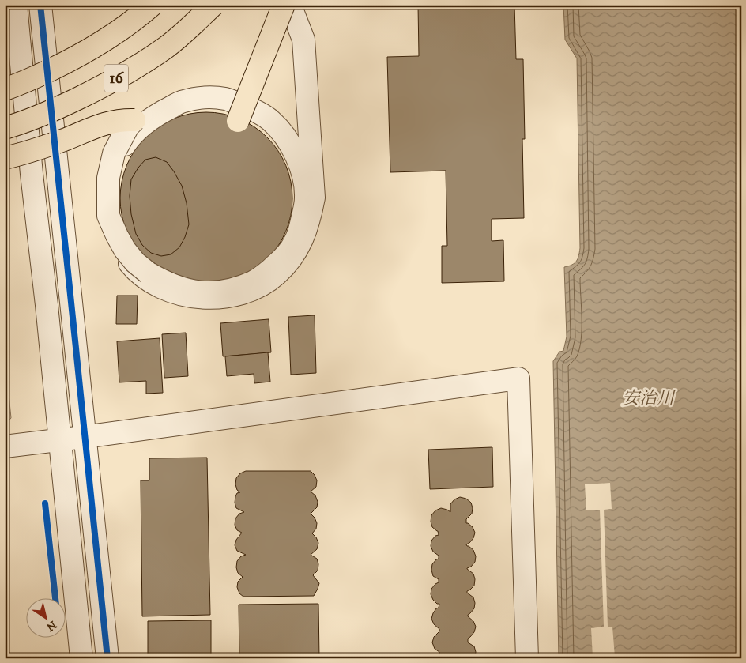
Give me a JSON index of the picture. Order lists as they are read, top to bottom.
{
  "streets": {
    "highway": ["16"]
  },
  "water": ["安治川"],
  "north": "bottom right"
}
